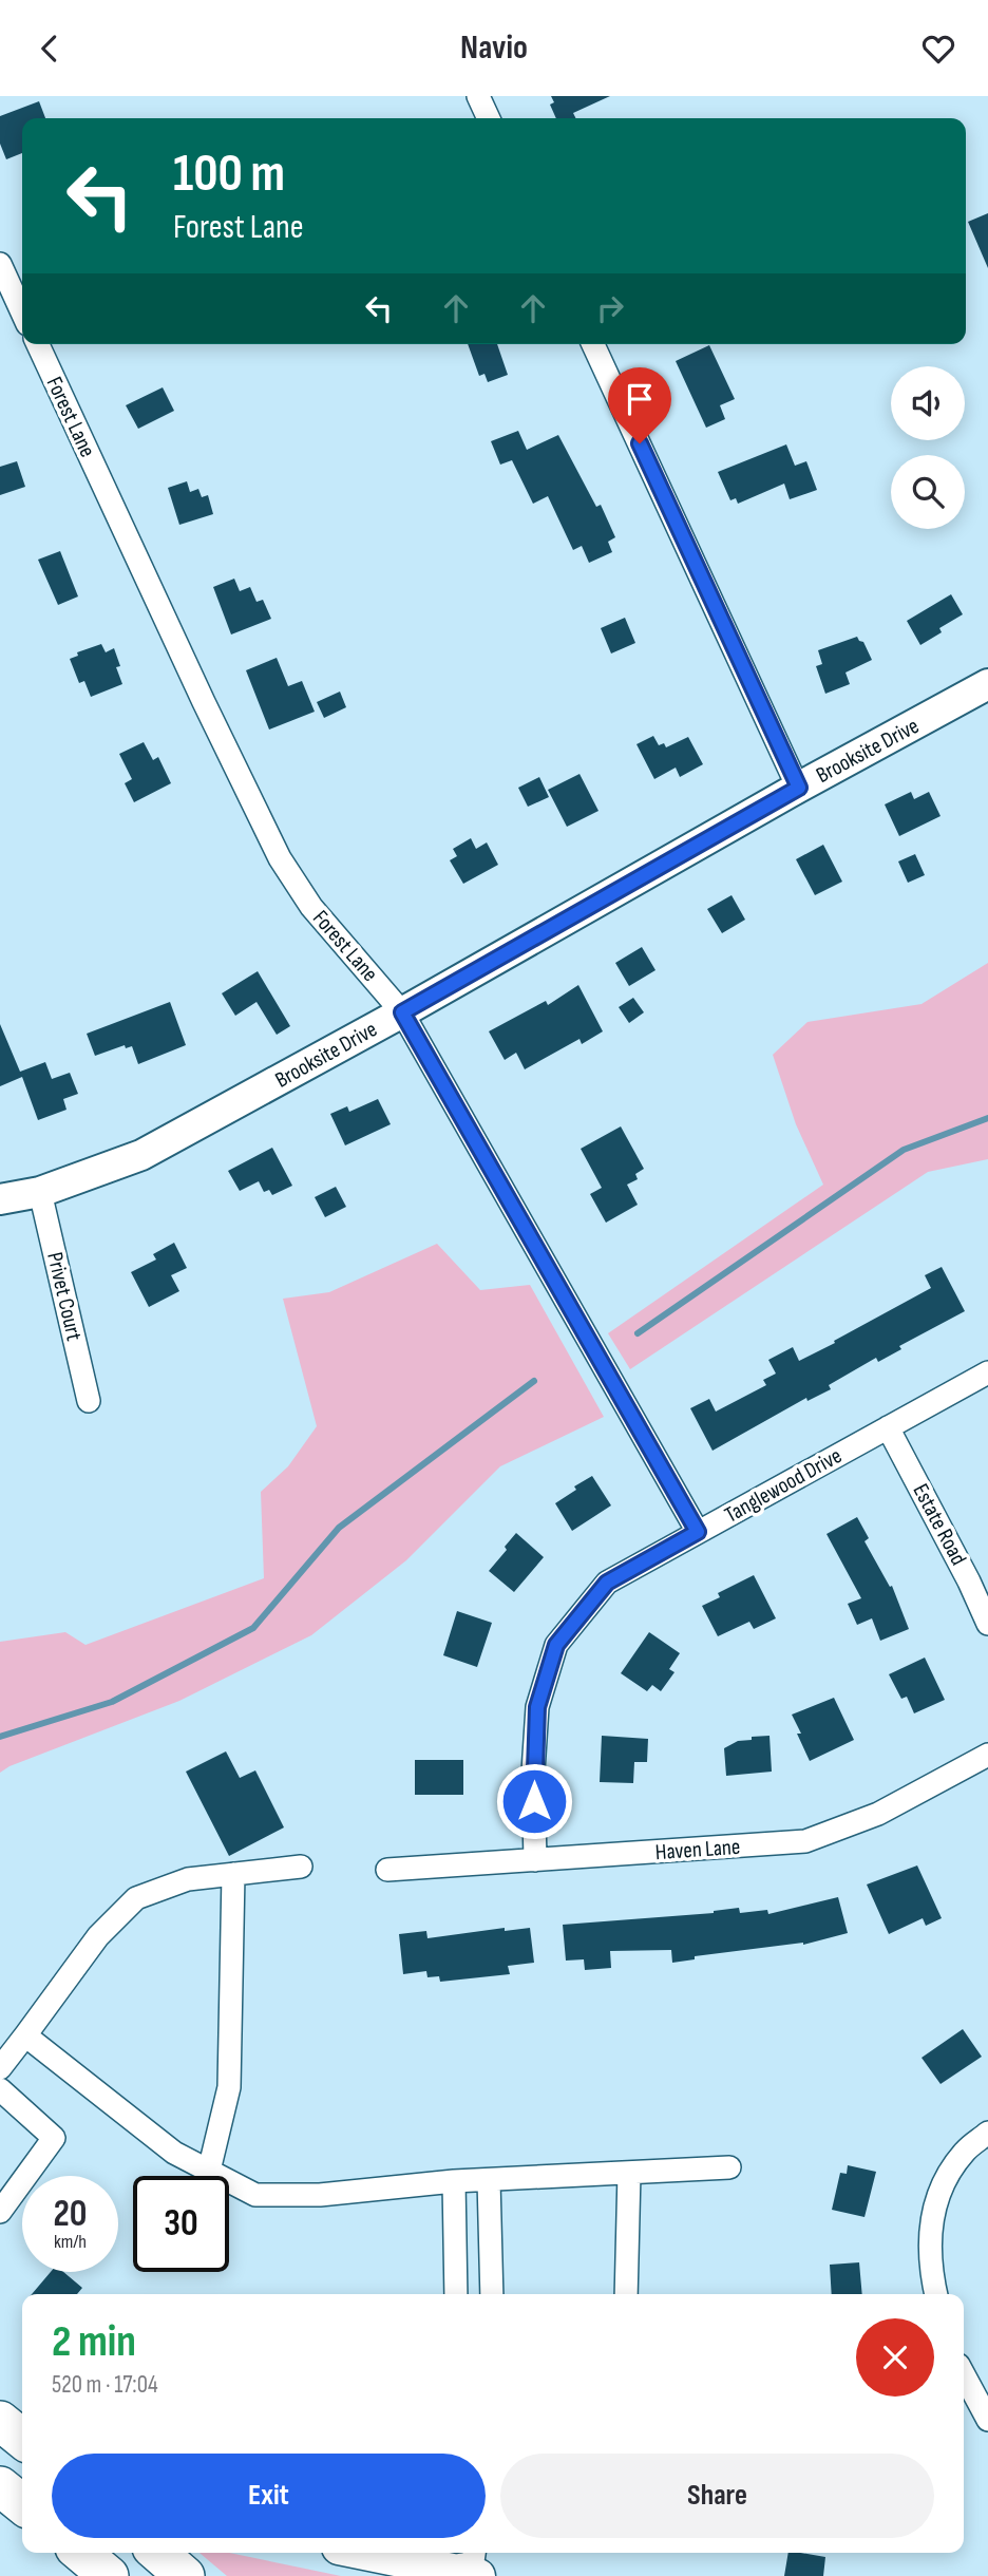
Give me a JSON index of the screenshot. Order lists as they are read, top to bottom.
{
  "streets": {
    "street": [
      "Forest Lane",
      "Brooksite Drive",
      "Privet Court",
      "Tanglewood Drive",
      "Estate Road",
      "Haven Lane"
    ]
  },
  "crossings": [
    ["Forest Lane", "Brooksite Drive"],
    ["Forest Lane", "Tanglewood Drive"],
    ["Brooksite Drive", "Privet Court"],
    ["Tanglewood Drive", "Estate Road"],
    ["Tanglewood Drive", "Haven Lane"]
  ],
  "page": {
    "header": "Navio",
    "turn": ["100 m", "Forest Lane"],
    "speed": "20 km/h",
    "limit": "30",
    "heading": ["2 min", "520 m · 17:04"],
    "buttons": ["Exit", "Share"]
  }
}
